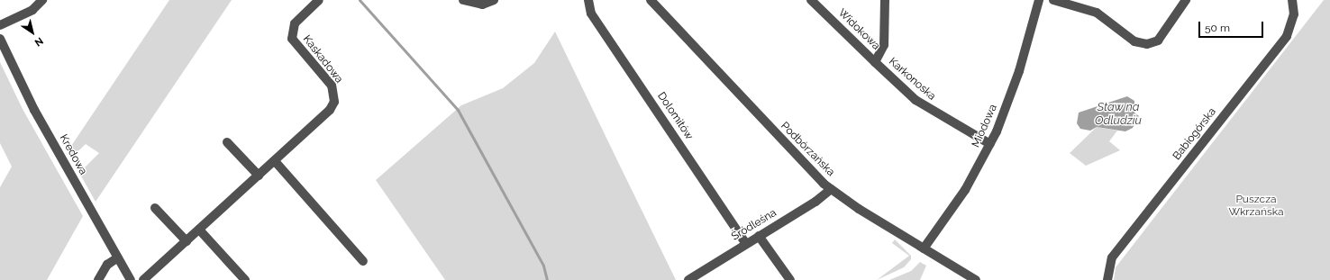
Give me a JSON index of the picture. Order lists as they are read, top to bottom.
{
  "streets": {
    "street": [
      "Widokowa",
      "Kaskadowa",
      "Karkonoska",
      "Dolomitów",
      "Miodowa",
      "Babiogórska",
      "Podbórzańska",
      "Kredowa",
      "Śródleśna"
    ]
  },
  "crossings": [
    ["Widokowa", "Karkonoska"],
    ["Karkonoska", "Miodowa"],
    ["Dolomitów", "Śródleśna"],
    ["Miodowa", "Podbórzańska"],
    ["Podbórzańska", "Śródleśna"]
  ],
  "water": ["Staw na Odludziu"],
  "parks": ["Puszcza Wkrzańska"],
  "scale_bar": "50 m",
  "north": "bottom right"
}
